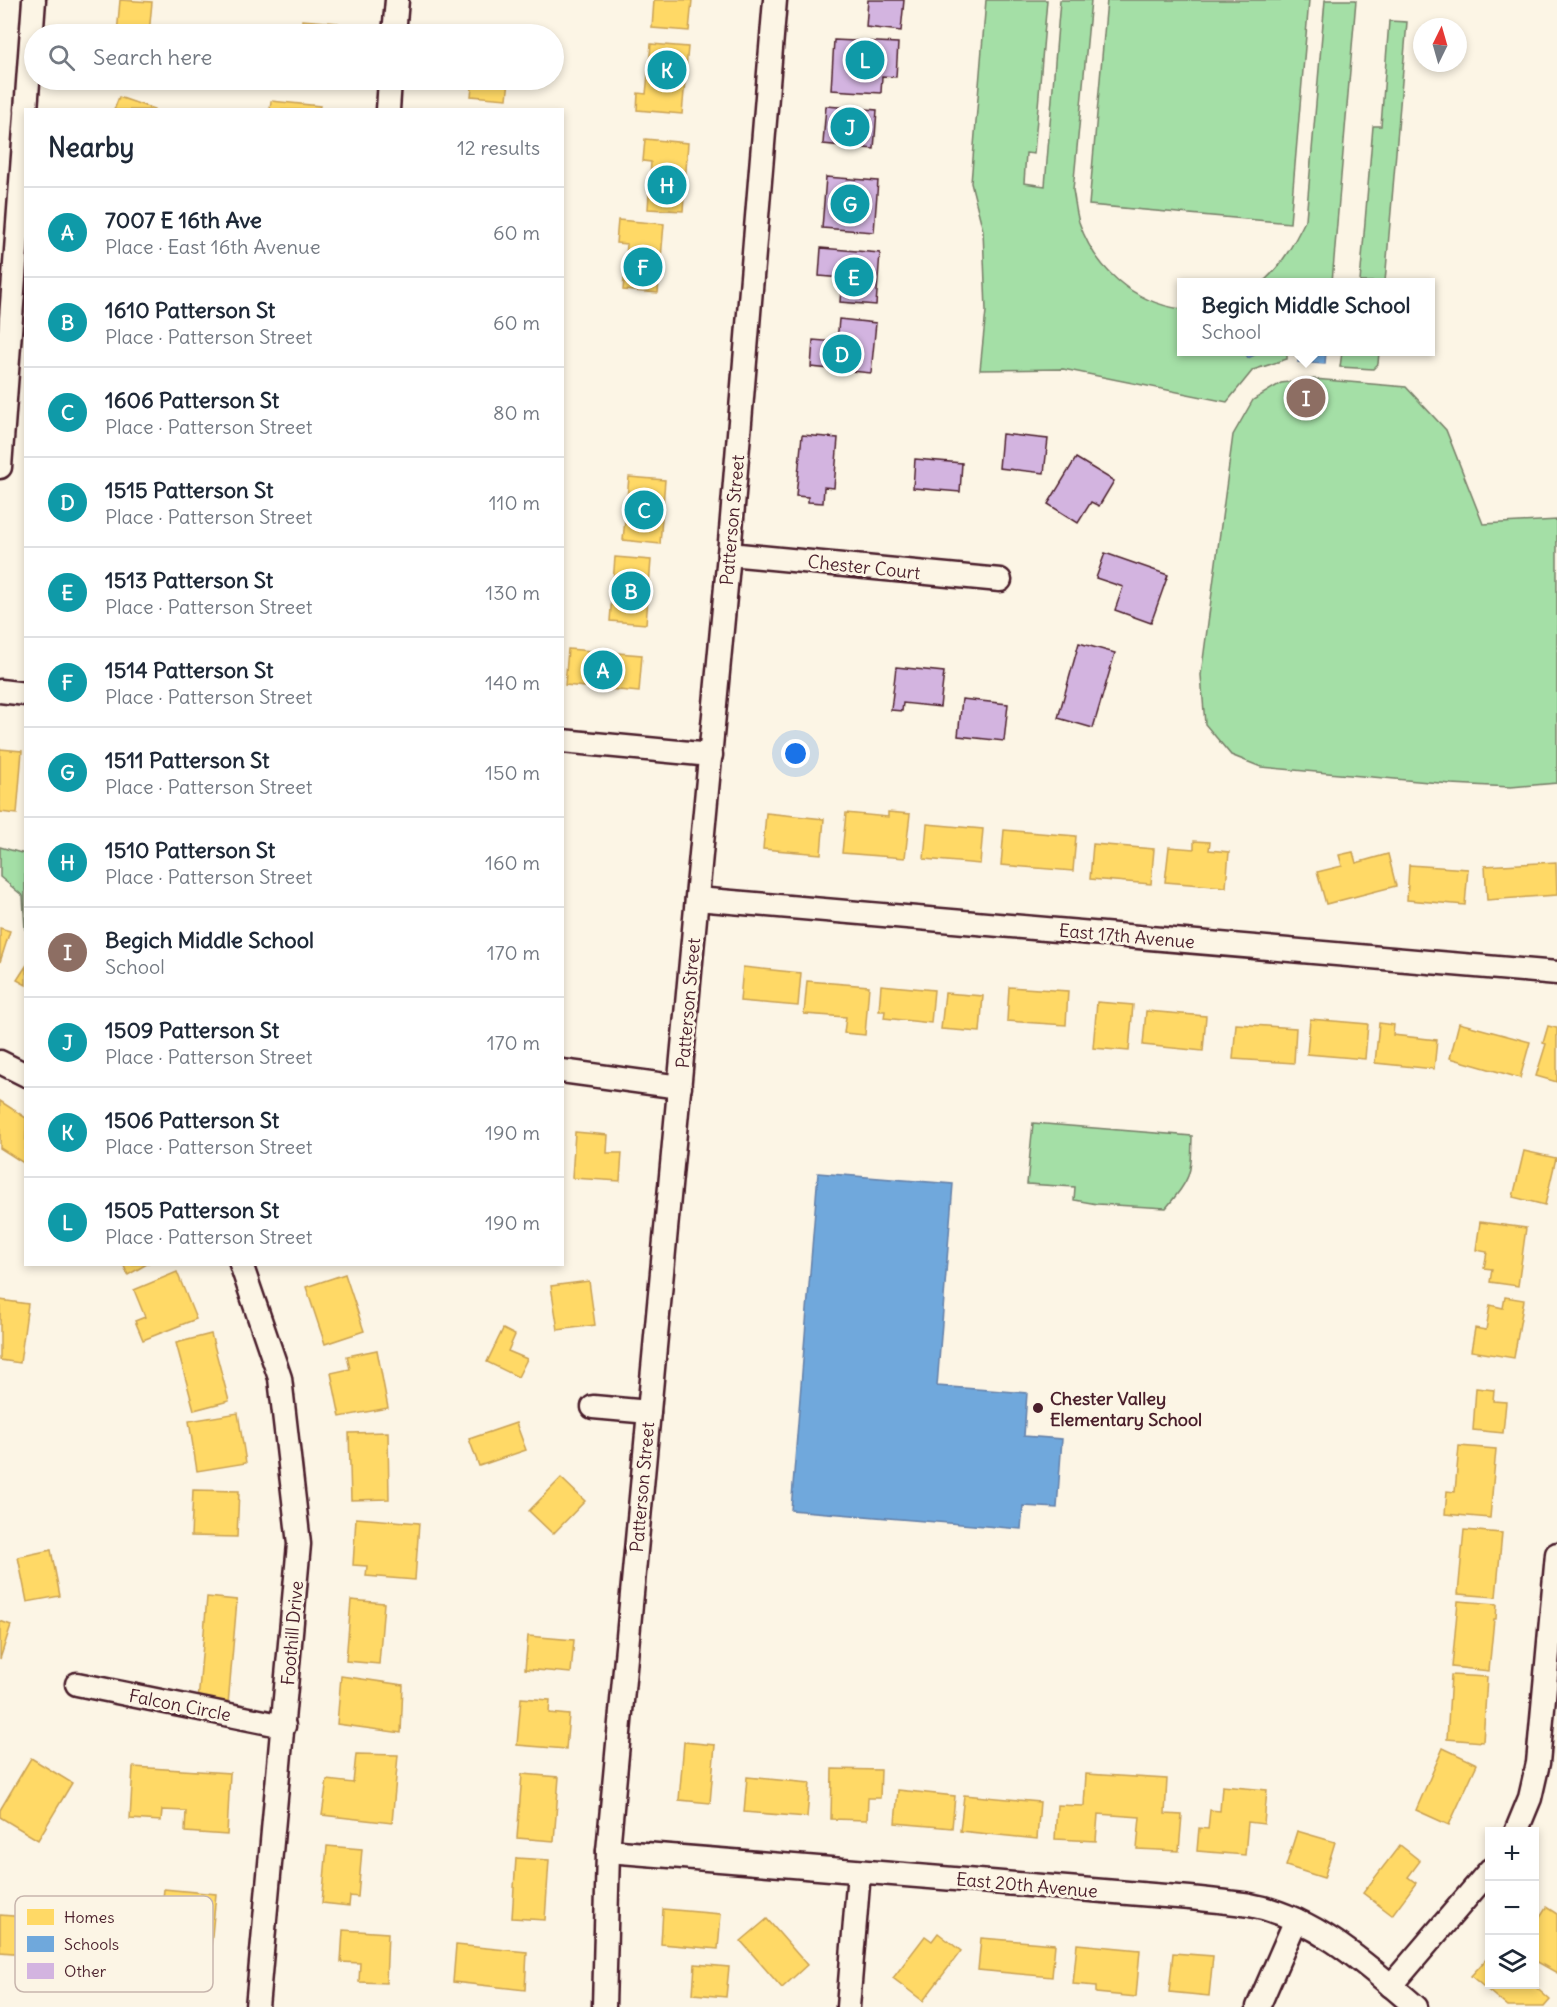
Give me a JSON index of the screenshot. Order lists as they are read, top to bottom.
{
  "streets": {
    "street": [
      "Patterson Street",
      "Chester Court",
      "East 17th Avenue",
      "Foothill Drive",
      "Falcon Circle",
      "East 20th Avenue"
    ]
  },
  "crossings": [
    ["Patterson Street", "Chester Court"],
    ["Patterson Street", "East 17th Avenue"],
    ["Patterson Street", "East 20th Avenue"],
    ["Foothill Drive", "Falcon Circle"]
  ],
  "places": ["Chester Valley Elementary School"],
  "legend": ["Homes", "Schools", "Other"],
  "north": "top",
  "page": {
    "search": "Search here",
    "pins": [
      "L",
      "K",
      "J",
      "H",
      "G",
      "F",
      "E",
      "D",
      "I",
      "C",
      "B",
      "A"
    ],
    "heading": ["Nearby", "12 results"],
    "list": [
      {
        "mark": "A",
        "name": "7007 E 16th Ave",
        "note": "Place · East 16th Avenue",
        "value": "60 m"
      },
      {
        "mark": "B",
        "name": "1610 Patterson St",
        "note": "Place · Patterson Street",
        "value": "60 m"
      },
      {
        "mark": "C",
        "name": "1606 Patterson St",
        "note": "Place · Patterson Street",
        "value": "80 m"
      },
      {
        "mark": "D",
        "name": "1515 Patterson St",
        "note": "Place · Patterson Street",
        "value": "110 m"
      },
      {
        "mark": "E",
        "name": "1513 Patterson St",
        "note": "Place · Patterson Street",
        "value": "130 m"
      },
      {
        "mark": "F",
        "name": "1514 Patterson St",
        "note": "Place · Patterson Street",
        "value": "140 m"
      },
      {
        "mark": "G",
        "name": "1511 Patterson St",
        "note": "Place · Patterson Street",
        "value": "150 m"
      },
      {
        "mark": "H",
        "name": "1510 Patterson St",
        "note": "Place · Patterson Street",
        "value": "160 m"
      },
      {
        "mark": "I",
        "name": "Begich Middle School",
        "note": "School",
        "value": "170 m"
      },
      {
        "mark": "J",
        "name": "1509 Patterson St",
        "note": "Place · Patterson Street",
        "value": "170 m"
      },
      {
        "mark": "K",
        "name": "1506 Patterson St",
        "note": "Place · Patterson Street",
        "value": "190 m"
      },
      {
        "mark": "L",
        "name": "1505 Patterson St",
        "note": "Place · Patterson Street",
        "value": "190 m"
      }
    ],
    "popup": ["Begich Middle School", "School"],
    "map_buttons": ["+", "−"]
  }
}
